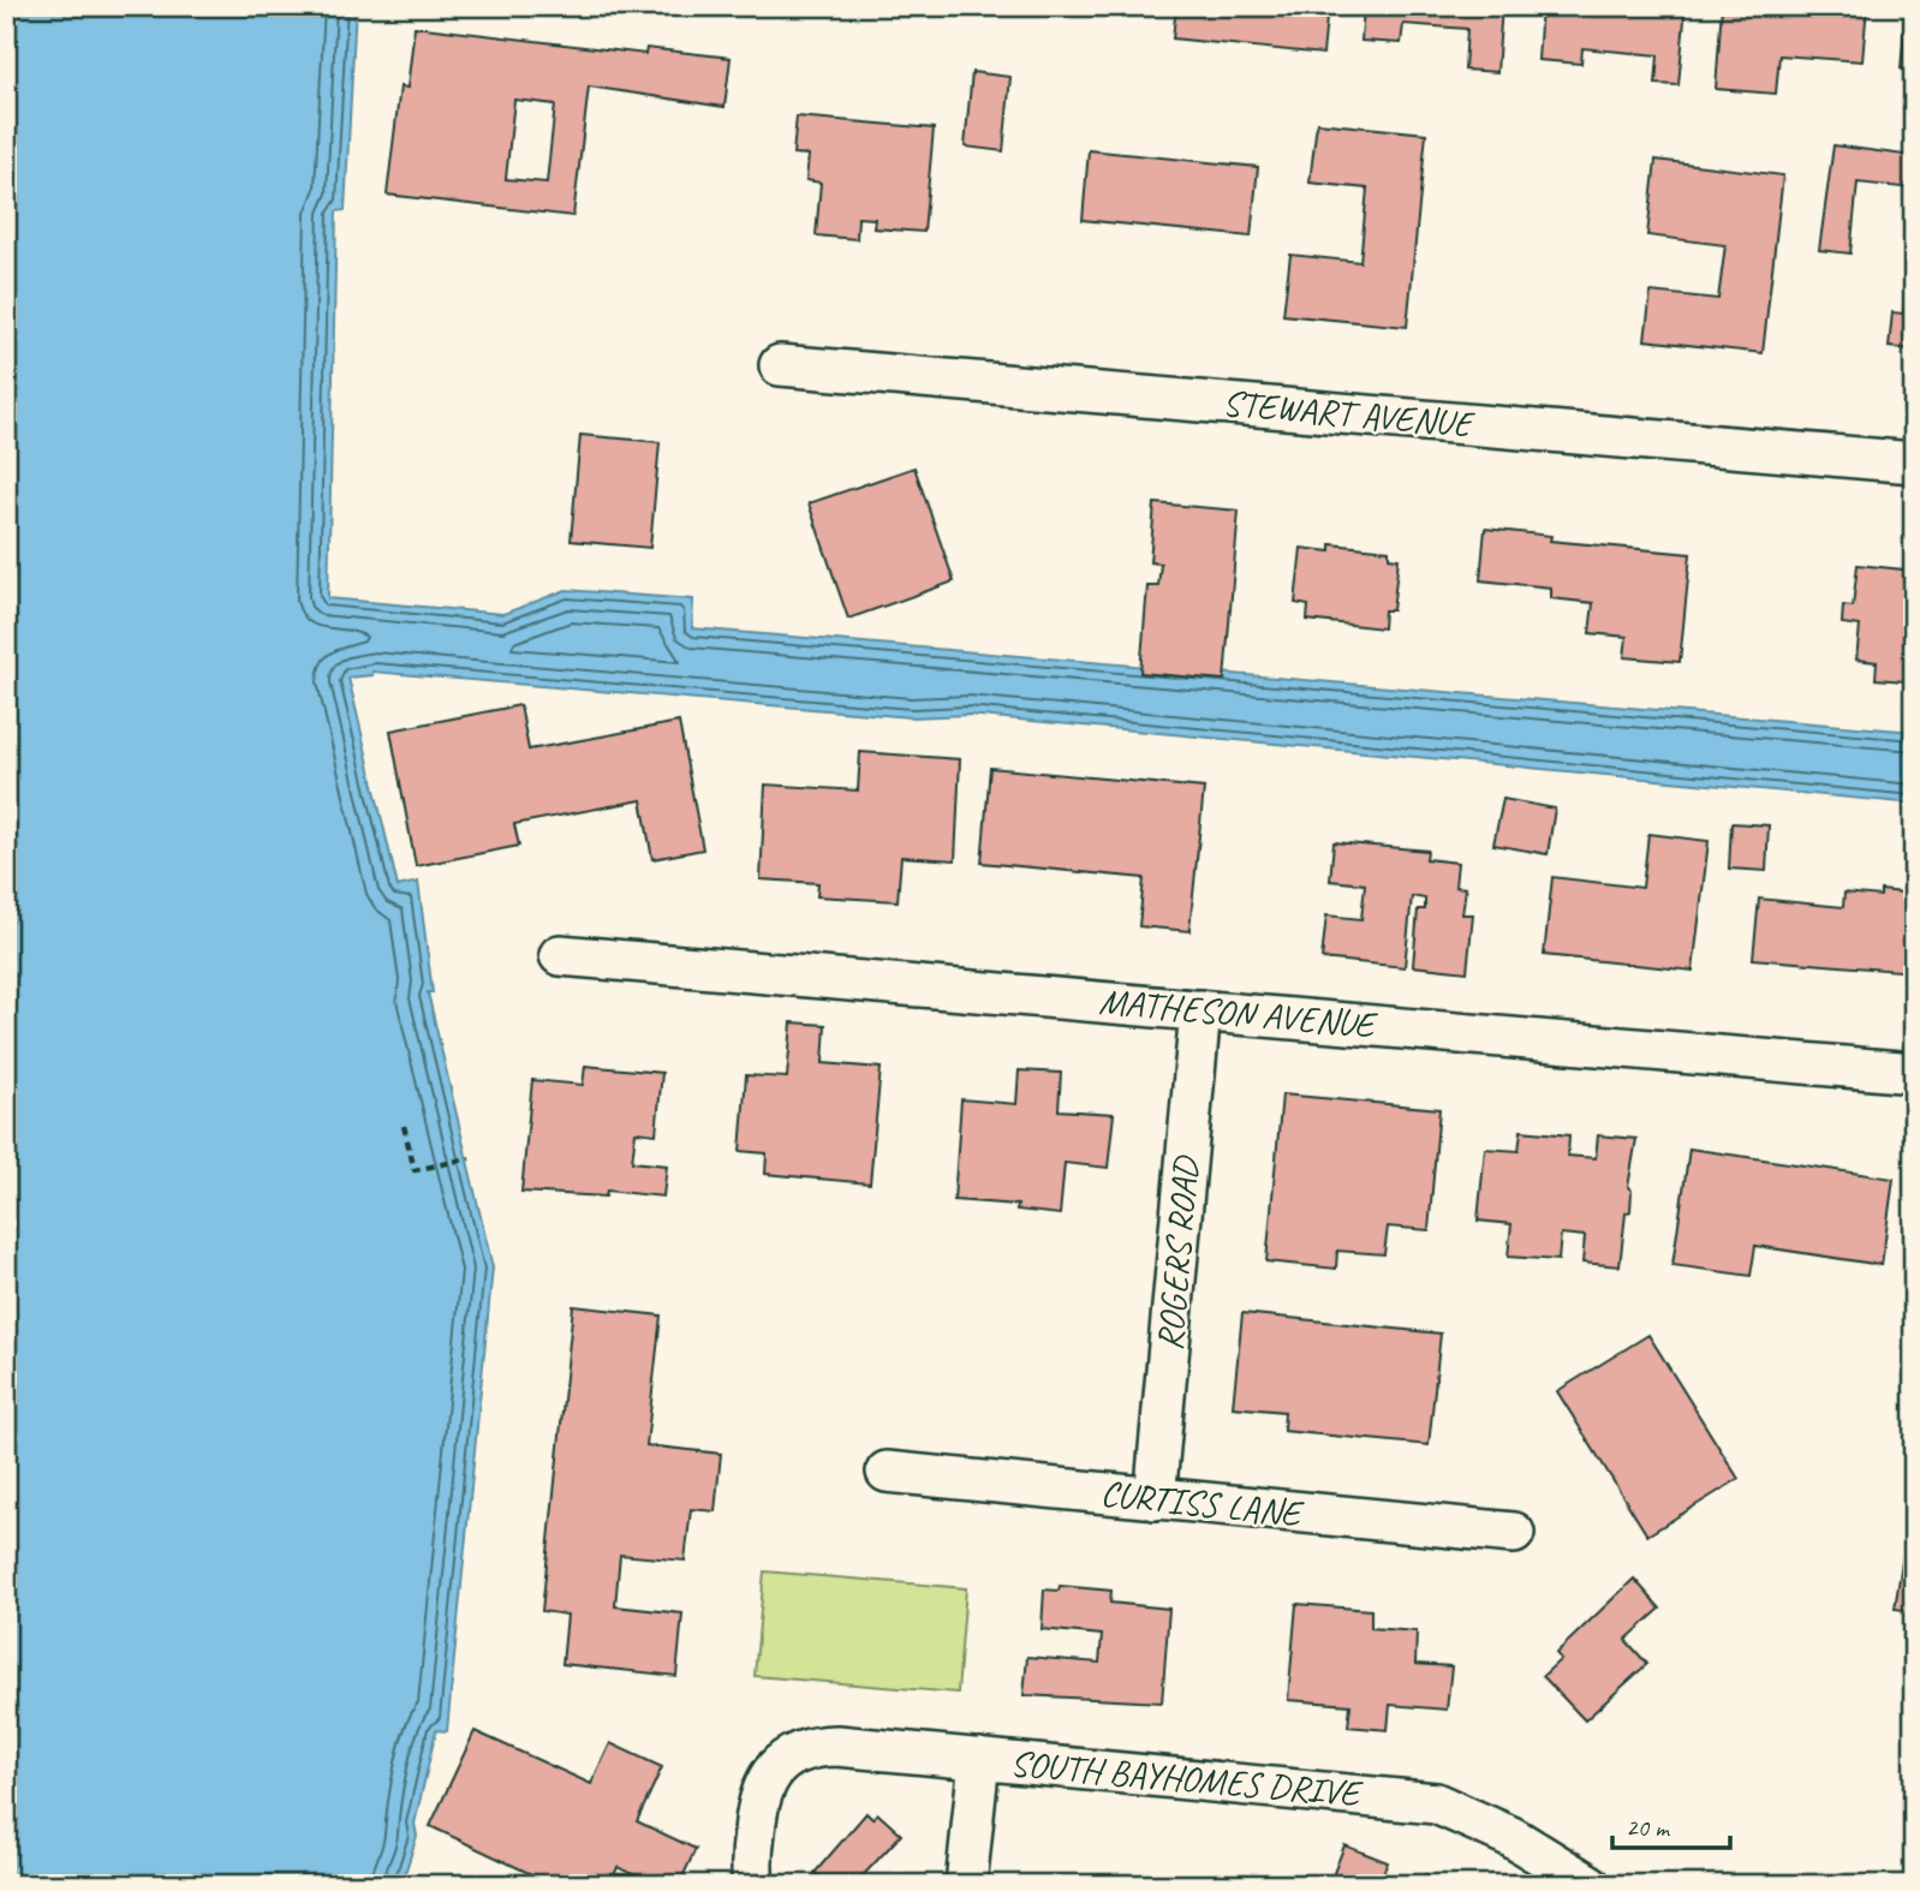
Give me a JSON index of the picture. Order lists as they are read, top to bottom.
{
  "streets": {
    "street": [
      "STEWART AVENUE",
      "MATHESON AVENUE",
      "ROGERS ROAD",
      "CURTISS LANE",
      "SOUTH BAYHOMES DRIVE"
    ]
  },
  "crossings": [
    ["MATHESON AVENUE", "ROGERS ROAD"],
    ["ROGERS ROAD", "CURTISS LANE"]
  ],
  "scale_bar": "20 m"
}
